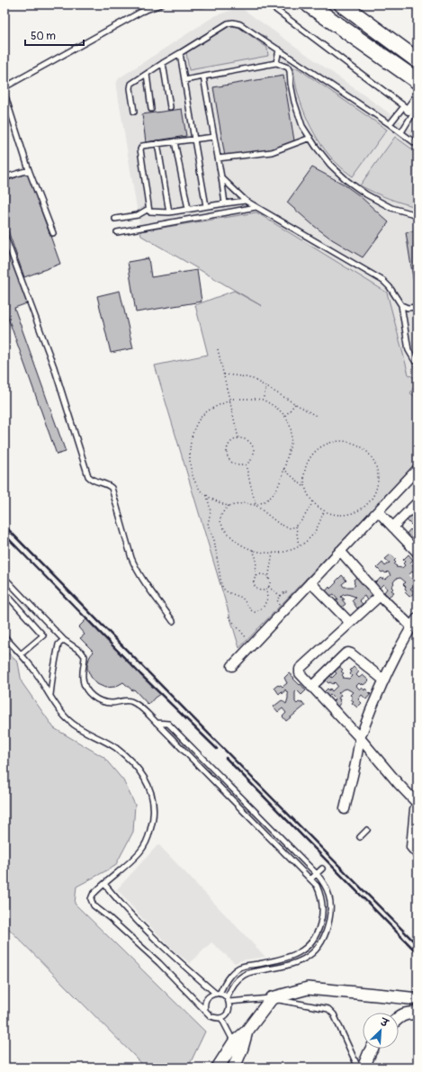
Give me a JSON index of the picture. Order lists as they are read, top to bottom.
{
  "scale_bar": "50 m",
  "north": "top right"
}
